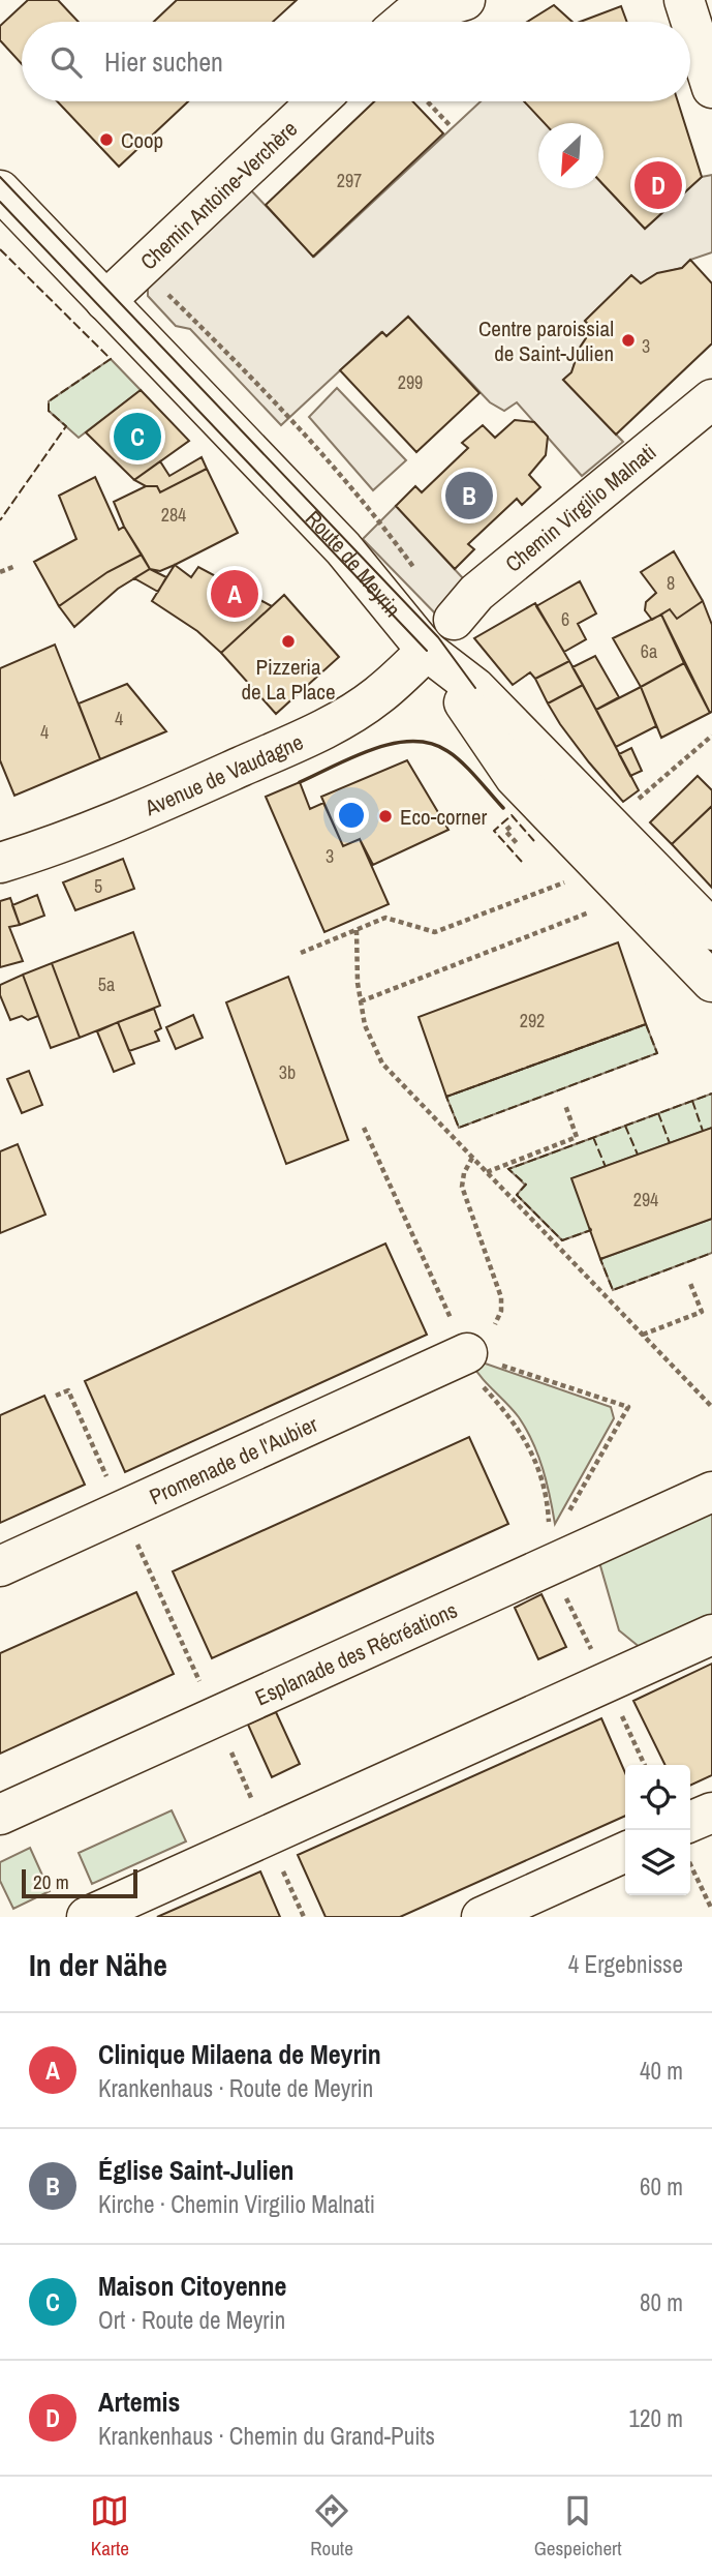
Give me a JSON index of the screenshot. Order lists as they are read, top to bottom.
{
  "streets": {
    "street": [
      "Chemin Antoine-Verchère",
      "Chemin Virgilio Malnati",
      "Route de Meyrin",
      "Avenue de Vaudagne",
      "Promenade de l'Aubier",
      "Esplanade des Récréations"
    ]
  },
  "crossings": [
    ["Chemin Antoine-Verchère", "Route de Meyrin"],
    ["Route de Meyrin", "Avenue de Vaudagne"]
  ],
  "places": [
    "Coop",
    "Centre paroissial de Saint-Julien",
    "Pizzeria de La Place",
    "Eco-corner"
  ],
  "house_numbers": [
    "297",
    "3",
    "299",
    "284",
    "8",
    "6",
    "6a",
    "4",
    "4",
    "3",
    "5",
    "5a",
    "292",
    "3b",
    "294"
  ],
  "scale_bar": "20 m",
  "north": "bottom left",
  "page": {
    "search": "Hier suchen",
    "pins": [
      "D",
      "C",
      "B",
      "A"
    ],
    "scale": "20 m",
    "heading": ["In der Nähe", "4 Ergebnisse"],
    "list": [
      {
        "mark": "A",
        "name": "Clinique Milaena de Meyrin",
        "note": "Krankenhaus · Route de Meyrin",
        "value": "40 m"
      },
      {
        "mark": "B",
        "name": "Église Saint-Julien",
        "note": "Kirche · Chemin Virgilio Malnati",
        "value": "60 m"
      },
      {
        "mark": "C",
        "name": "Maison Citoyenne",
        "note": "Ort · Route de Meyrin",
        "value": "80 m"
      },
      {
        "mark": "D",
        "name": "Artemis",
        "note": "Krankenhaus · Chemin du Grand-Puits",
        "value": "120 m"
      }
    ],
    "nav": ["Karte", "Route", "Gespeichert"]
  }
}
